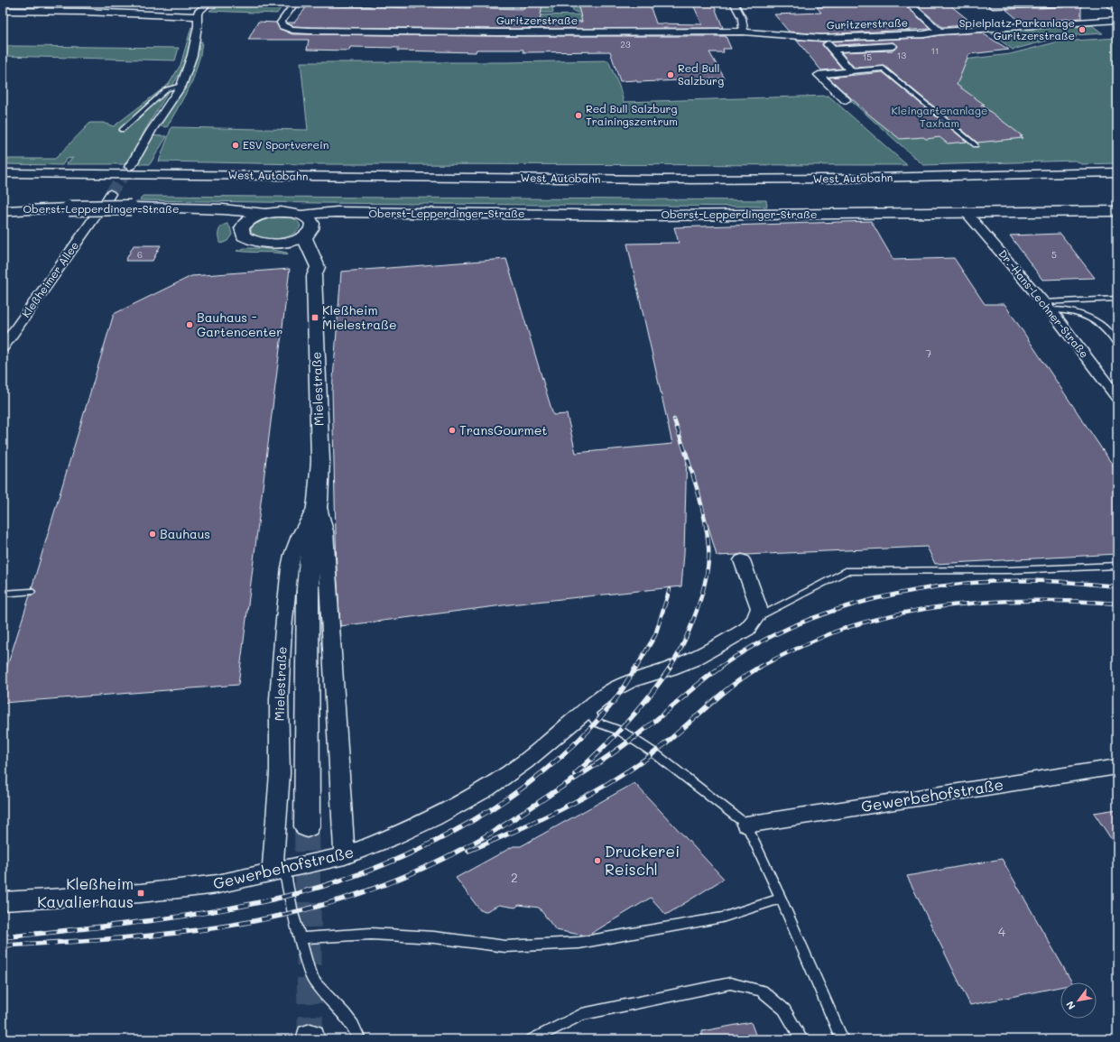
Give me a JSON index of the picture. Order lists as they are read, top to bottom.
{
  "streets": {
    "main road": ["West Autobahn", "Oberst-Lepperdinger-Straße", "Mielestraße"],
    "street": [
      "Guritzerstraße",
      "Kleßheimer Allee",
      "Dr.-Hans-Lechner-Straße",
      "Gewerbehofstraße"
    ]
  },
  "crossings": [
    ["Oberst-Lepperdinger-Straße", "Dr.-Hans-Lechner-Straße"],
    ["Oberst-Lepperdinger-Straße", "Mielestraße"],
    ["Mielestraße", "Gewerbehofstraße"]
  ],
  "parks": ["Kleingartenanlage Taxham"],
  "places": {
    "other": [
      "Spielplatz Parkanlage Guritzerstraße",
      "Red Bull Salzburg",
      "Red Bull Salzburg Trainingszentrum",
      "ESV Sportverein",
      "Bauhaus - Gartencenter",
      "TransGourmet",
      "Bauhaus",
      "Druckerei Reischl"
    ],
    "transit": ["Kleßheim Mielestraße", "Kleßheim Kavalierhaus"]
  },
  "house_numbers": [
    "23",
    "11",
    "13",
    "15",
    "6",
    "5",
    "7",
    "2",
    "4"
  ],
  "north": "bottom left"
}
